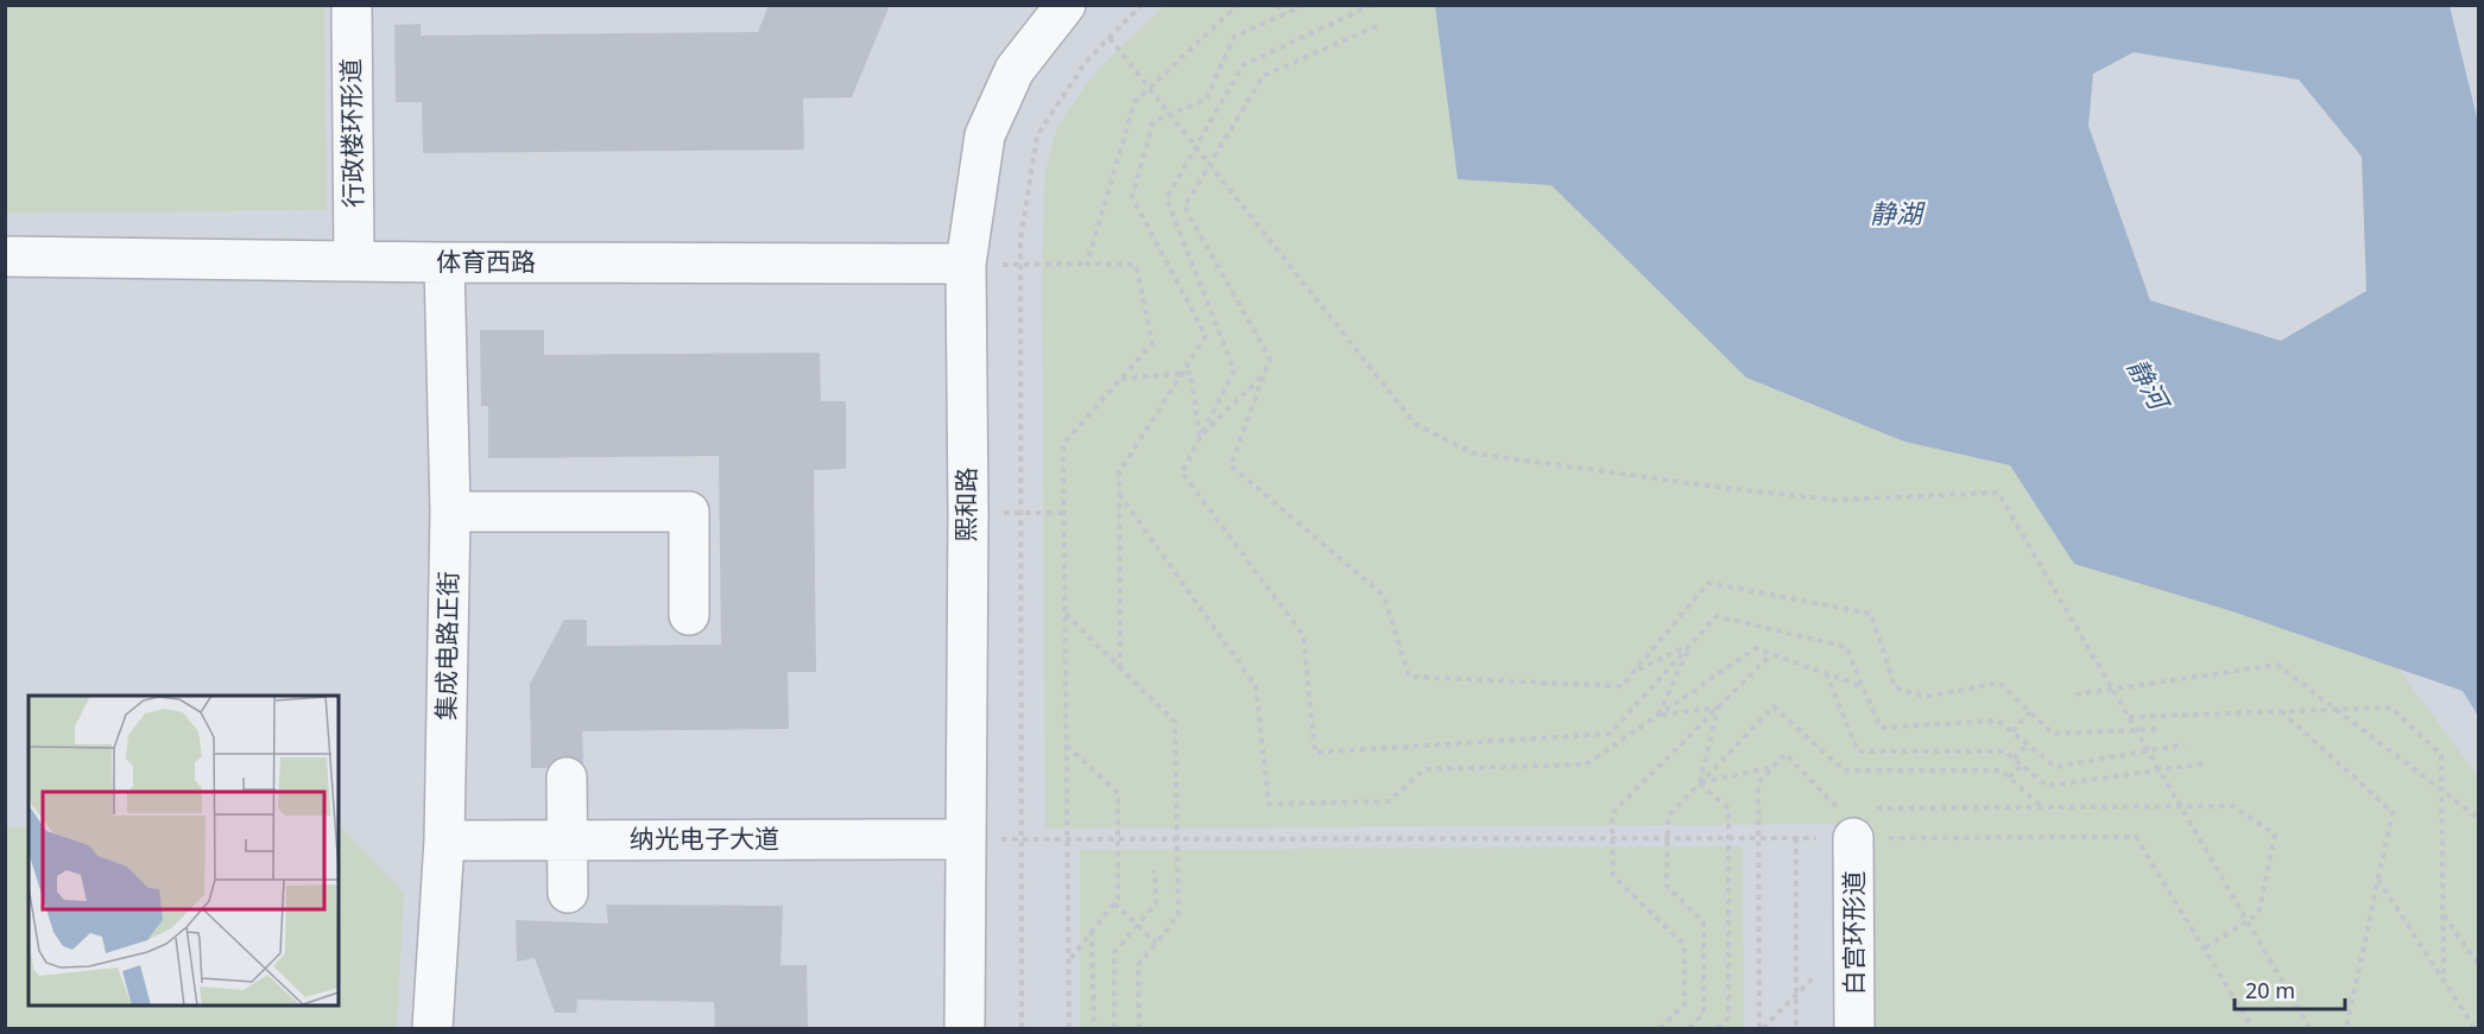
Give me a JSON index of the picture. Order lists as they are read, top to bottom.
{
  "streets": {
    "street": [
      "行政楼环形道",
      "体育西路",
      "熙和路",
      "集成电路正街",
      "纳光电子大道",
      "白宫环形道"
    ]
  },
  "crossings": [
    ["行政楼环形道", "体育西路"],
    ["体育西路", "熙和路"],
    ["体育西路", "集成电路正街"],
    ["熙和路", "纳光电子大道"],
    ["集成电路正街", "纳光电子大道"]
  ],
  "water": ["静湖", "静河"],
  "scale_bar": "20 m"
}
